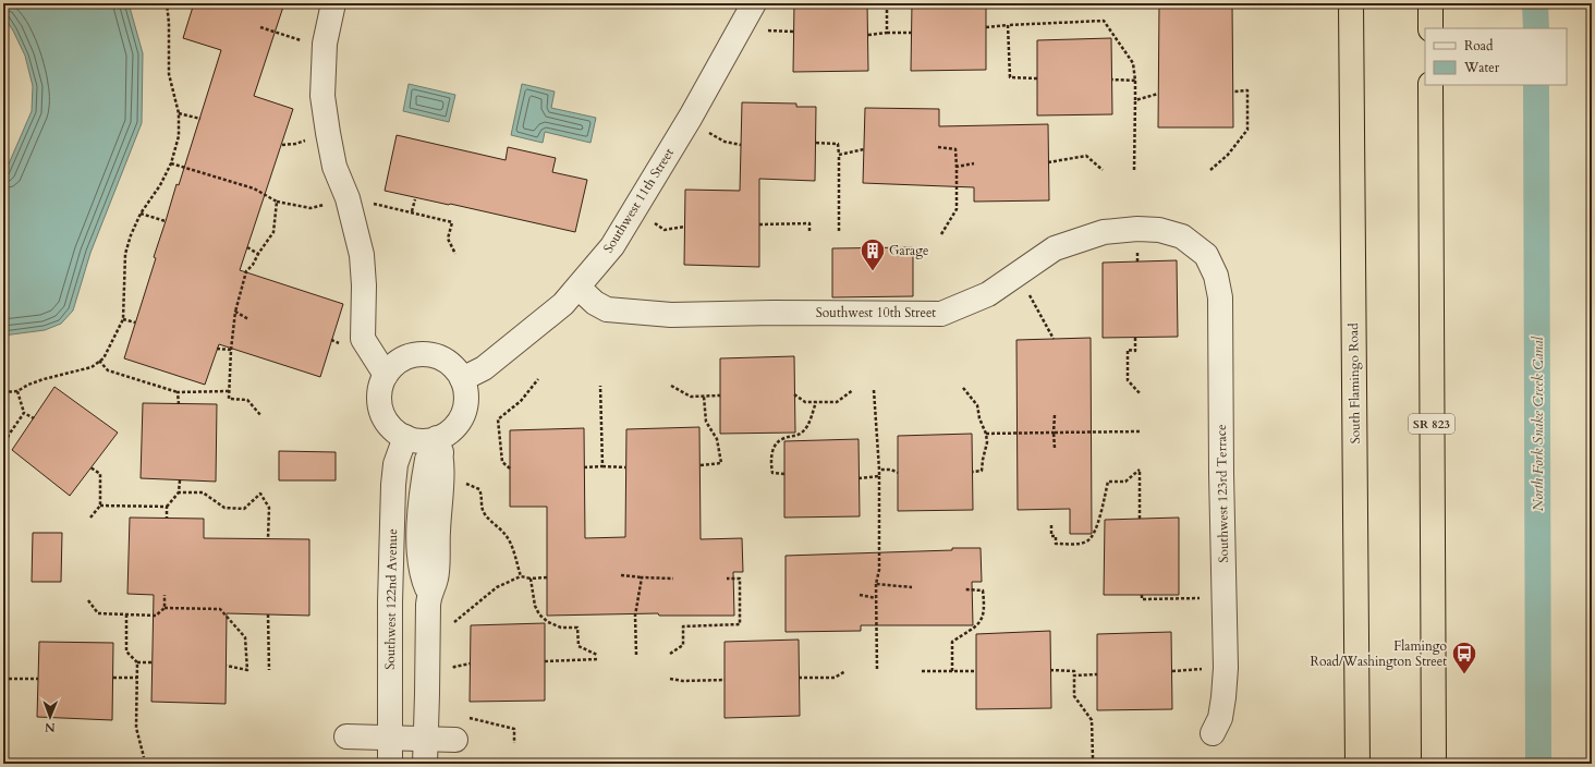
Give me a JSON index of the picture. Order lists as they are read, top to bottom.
{
  "streets": {
    "highway": ["South Flamingo Road", "SR 823"],
    "street": [
      "Southwest 11th Street",
      "Southwest 10th Street",
      "Southwest 123rd Terrace",
      "Southwest 122nd Avenue"
    ]
  },
  "crossings": [
    ["Southwest 11th Street", "Southwest 10th Street"],
    ["Southwest 11th Street", "Southwest 122nd Avenue"],
    ["Southwest 10th Street", "Southwest 123rd Terrace"]
  ],
  "water": ["North Fork Snake Creek Canal"],
  "places": {
    "building": ["Garage"],
    "bus stop": ["Flamingo Road/Washington Street"]
  },
  "legend": ["Road", "Water"],
  "north": "bottom"
}
